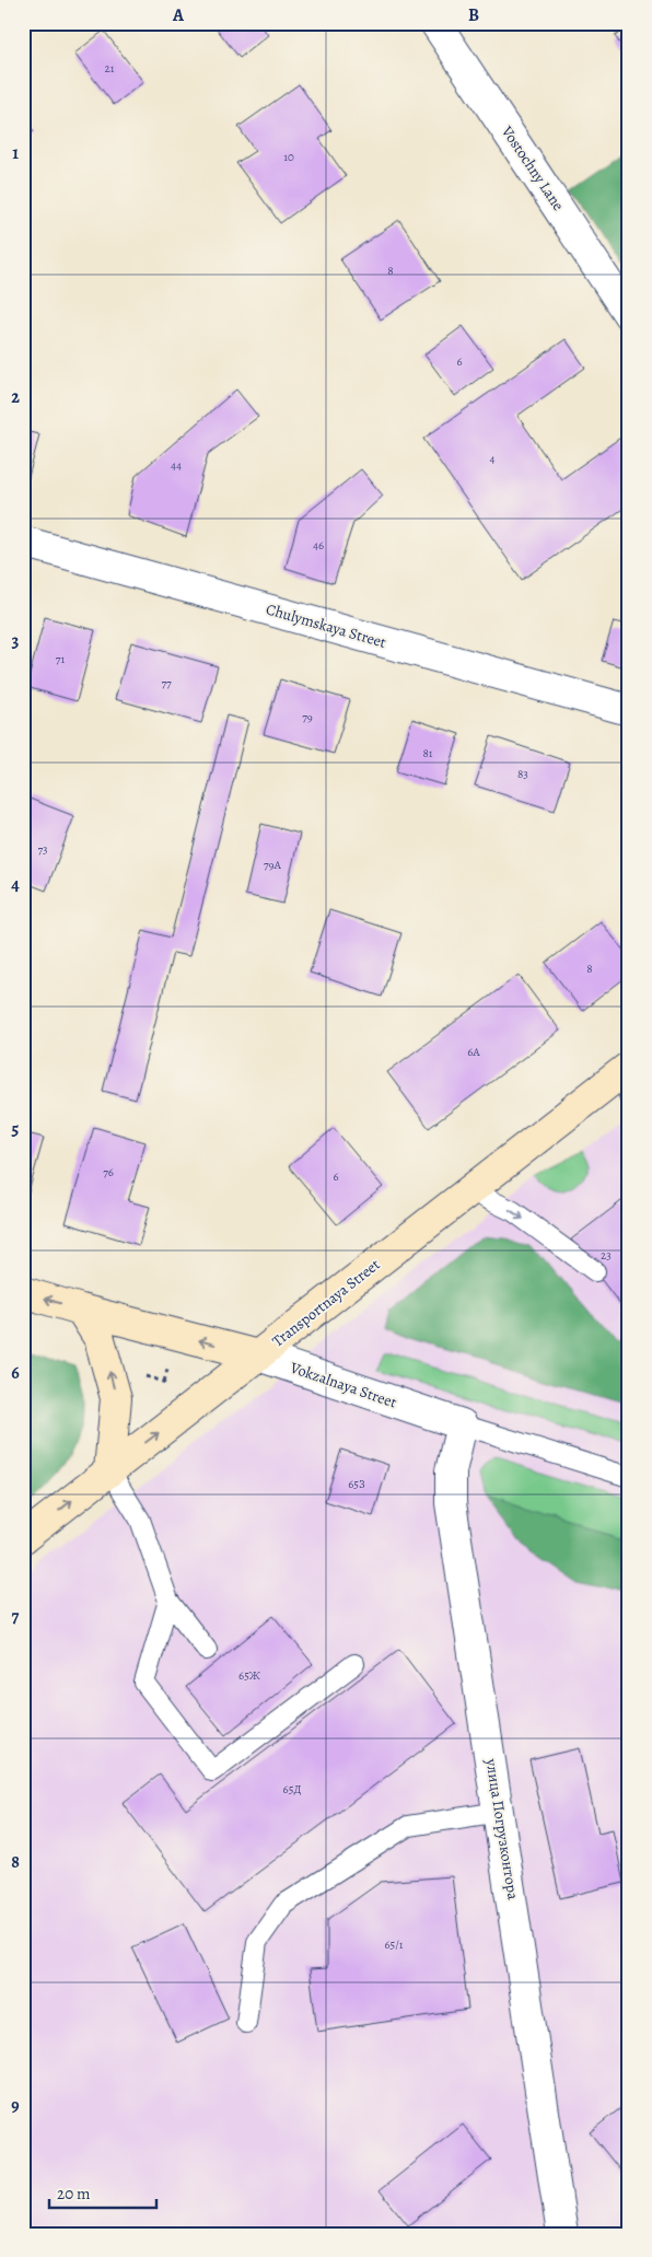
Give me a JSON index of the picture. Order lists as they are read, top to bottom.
{
  "streets": {
    "main road": ["Transportnaya Street", "Vokzalnaya Street"],
    "street": ["Vostochny Lane", "Chulymskaya Street", "улица Погрузконтора"]
  },
  "crossings": [
    ["Transportnaya Street", "Vokzalnaya Street"],
    ["Vokzalnaya Street", "улица Погрузконтора"]
  ],
  "one_way": ["Transportnaya Street", "Vokzalnaya Street"],
  "house_numbers": [
    "21",
    "10",
    "8",
    "6",
    "4",
    "44",
    "46",
    "71",
    "77",
    "79",
    "81",
    "83",
    "73",
    "79А",
    "8",
    "6А",
    "76",
    "6",
    "23",
    "65З",
    "65Ж",
    "65Д",
    "65/1"
  ],
  "scale_bar": "20 m",
  "grid": {
    "columns": ["A", "B"],
    "rows": [
      "1",
      "2",
      "3",
      "4",
      "5",
      "6",
      "7",
      "8",
      "9"
    ]
  }
}
